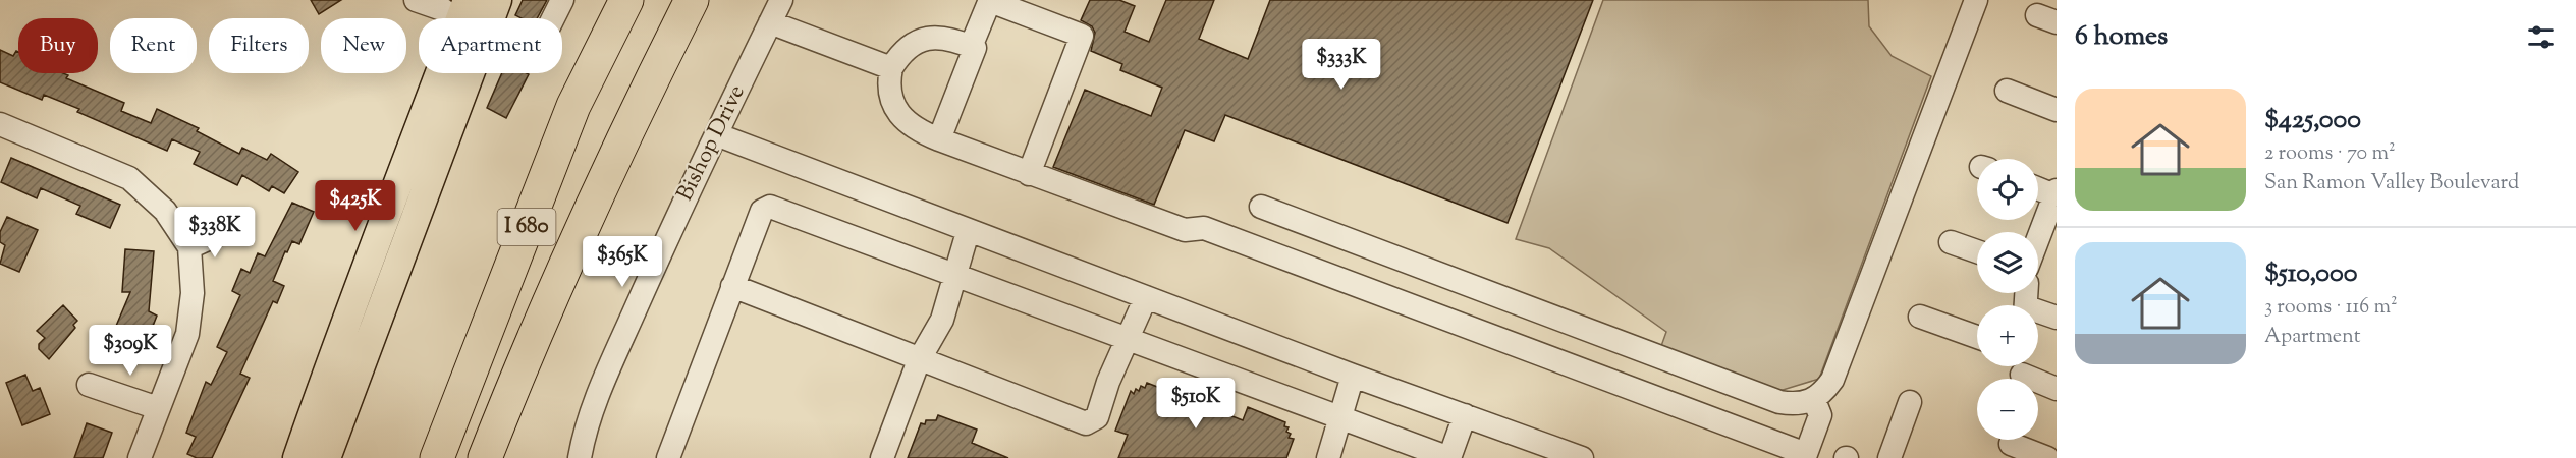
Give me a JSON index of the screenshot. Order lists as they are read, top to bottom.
{
  "streets": {
    "highway": ["I 680"],
    "street": ["Bishop Drive"]
  },
  "page": {
    "heading": "6 homes",
    "chip": [
      "Buy",
      "Rent",
      "Filters",
      "New",
      "Apartment"
    ],
    "price": [
      "$333K",
      "$425K",
      "$338K",
      "$365K",
      "$309K",
      "$510K"
    ],
    "list": [
      {
        "name": "$425,000",
        "note": "2 rooms · 70 m² · San Ramon Valley Boulevard"
      },
      {
        "name": "$510,000",
        "note": "3 rooms · 116 m² · Apartment"
      }
    ],
    "map_buttons": ["+", "−"]
  }
}
